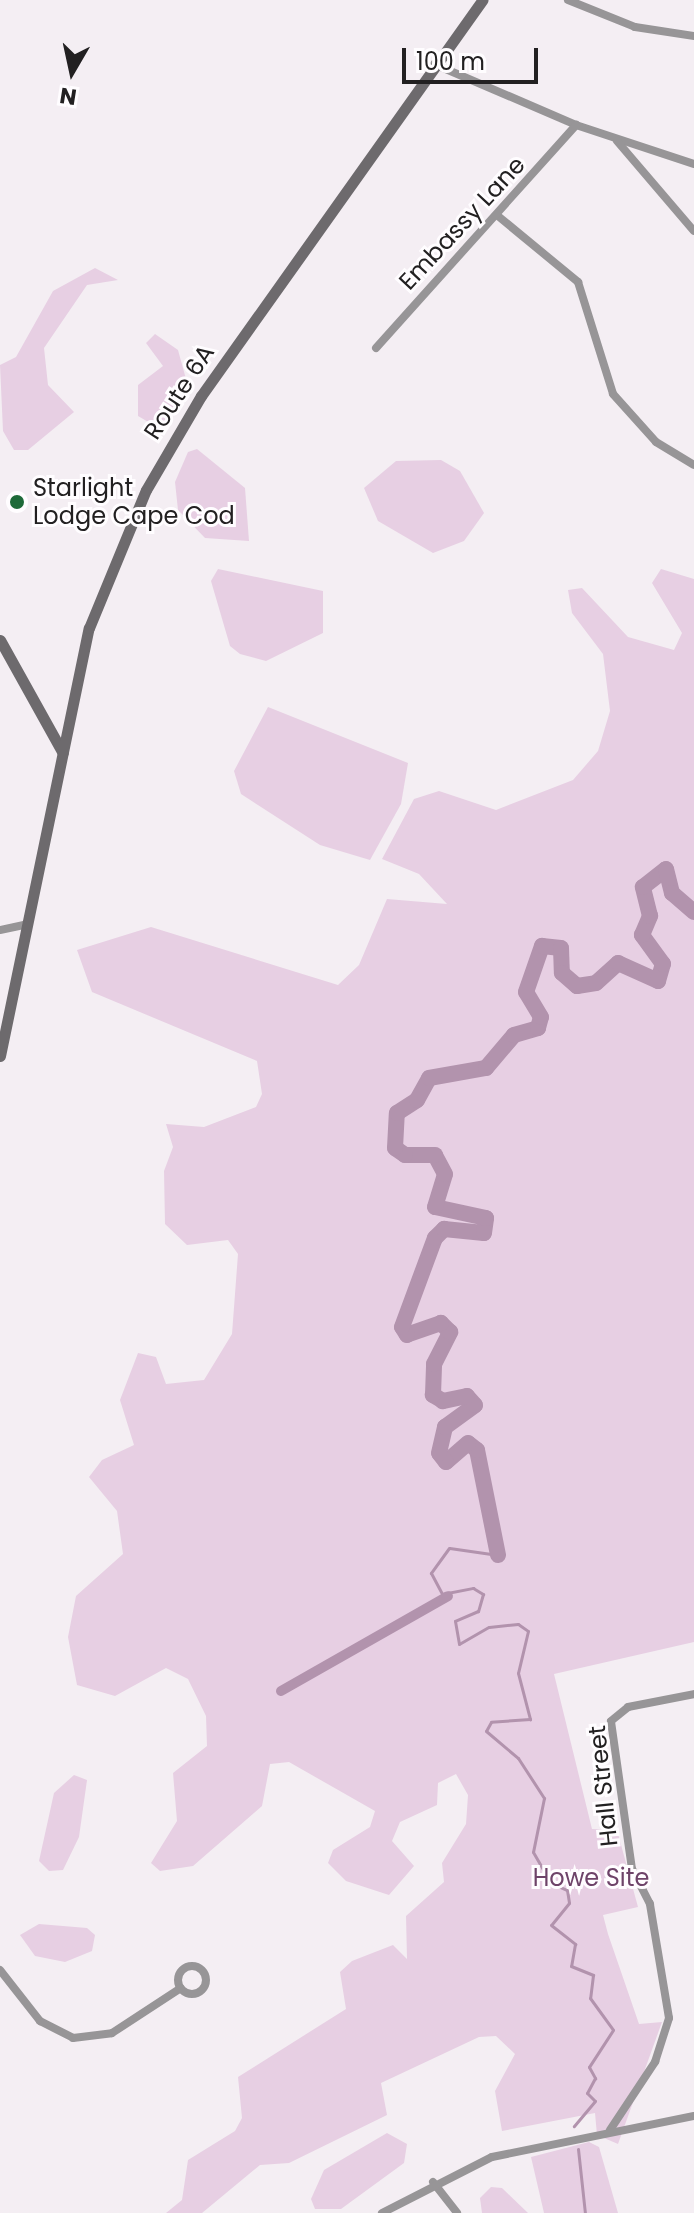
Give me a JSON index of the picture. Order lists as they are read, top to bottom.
{
  "streets": {
    "main road": ["Route 6A"],
    "street": ["Embassy Lane", "Hall Street"]
  },
  "parks": ["Howe Site"],
  "places": ["Starlight Lodge Cape Cod"],
  "scale_bar": "100 m",
  "north": "bottom"
}
